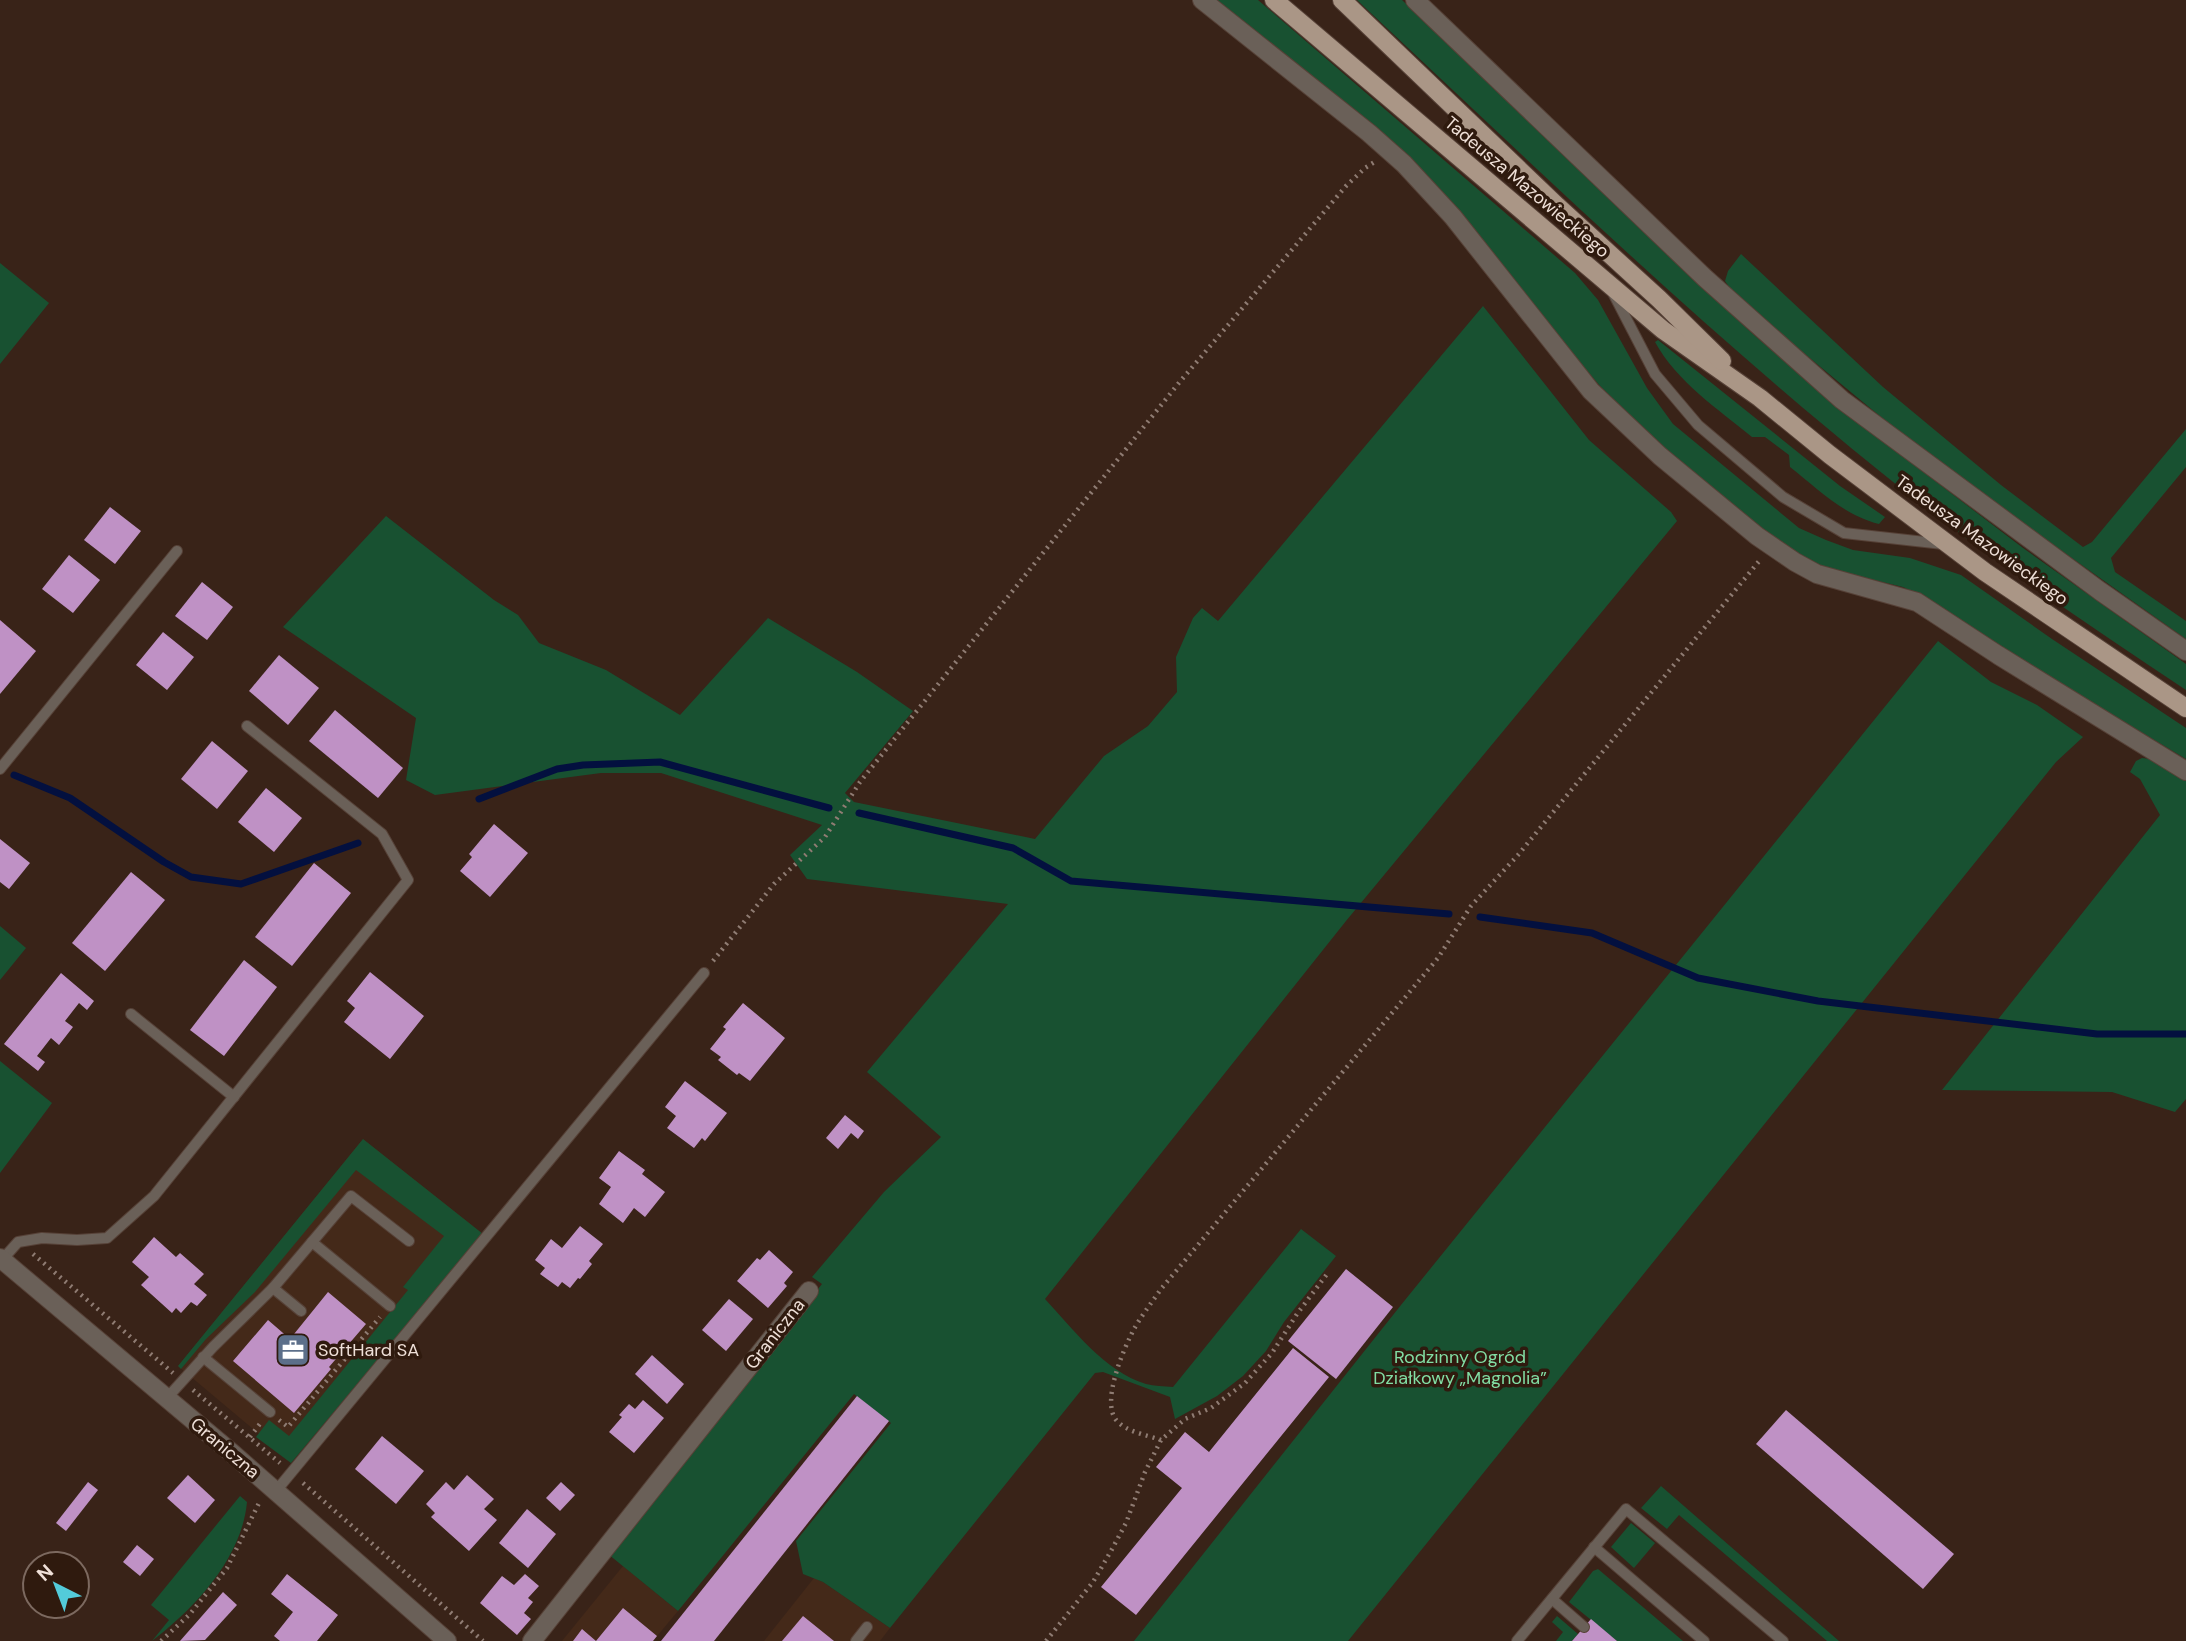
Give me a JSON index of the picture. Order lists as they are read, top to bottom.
{
  "streets": {
    "main road": ["Tadeusza Mazowieckiego"],
    "street": ["Graniczna"]
  },
  "parks": ["Rodzinny Ogród Działkowy „Magnolia”"],
  "places": {
    "office": ["SoftHard SA"]
  },
  "north": "top left"
}
